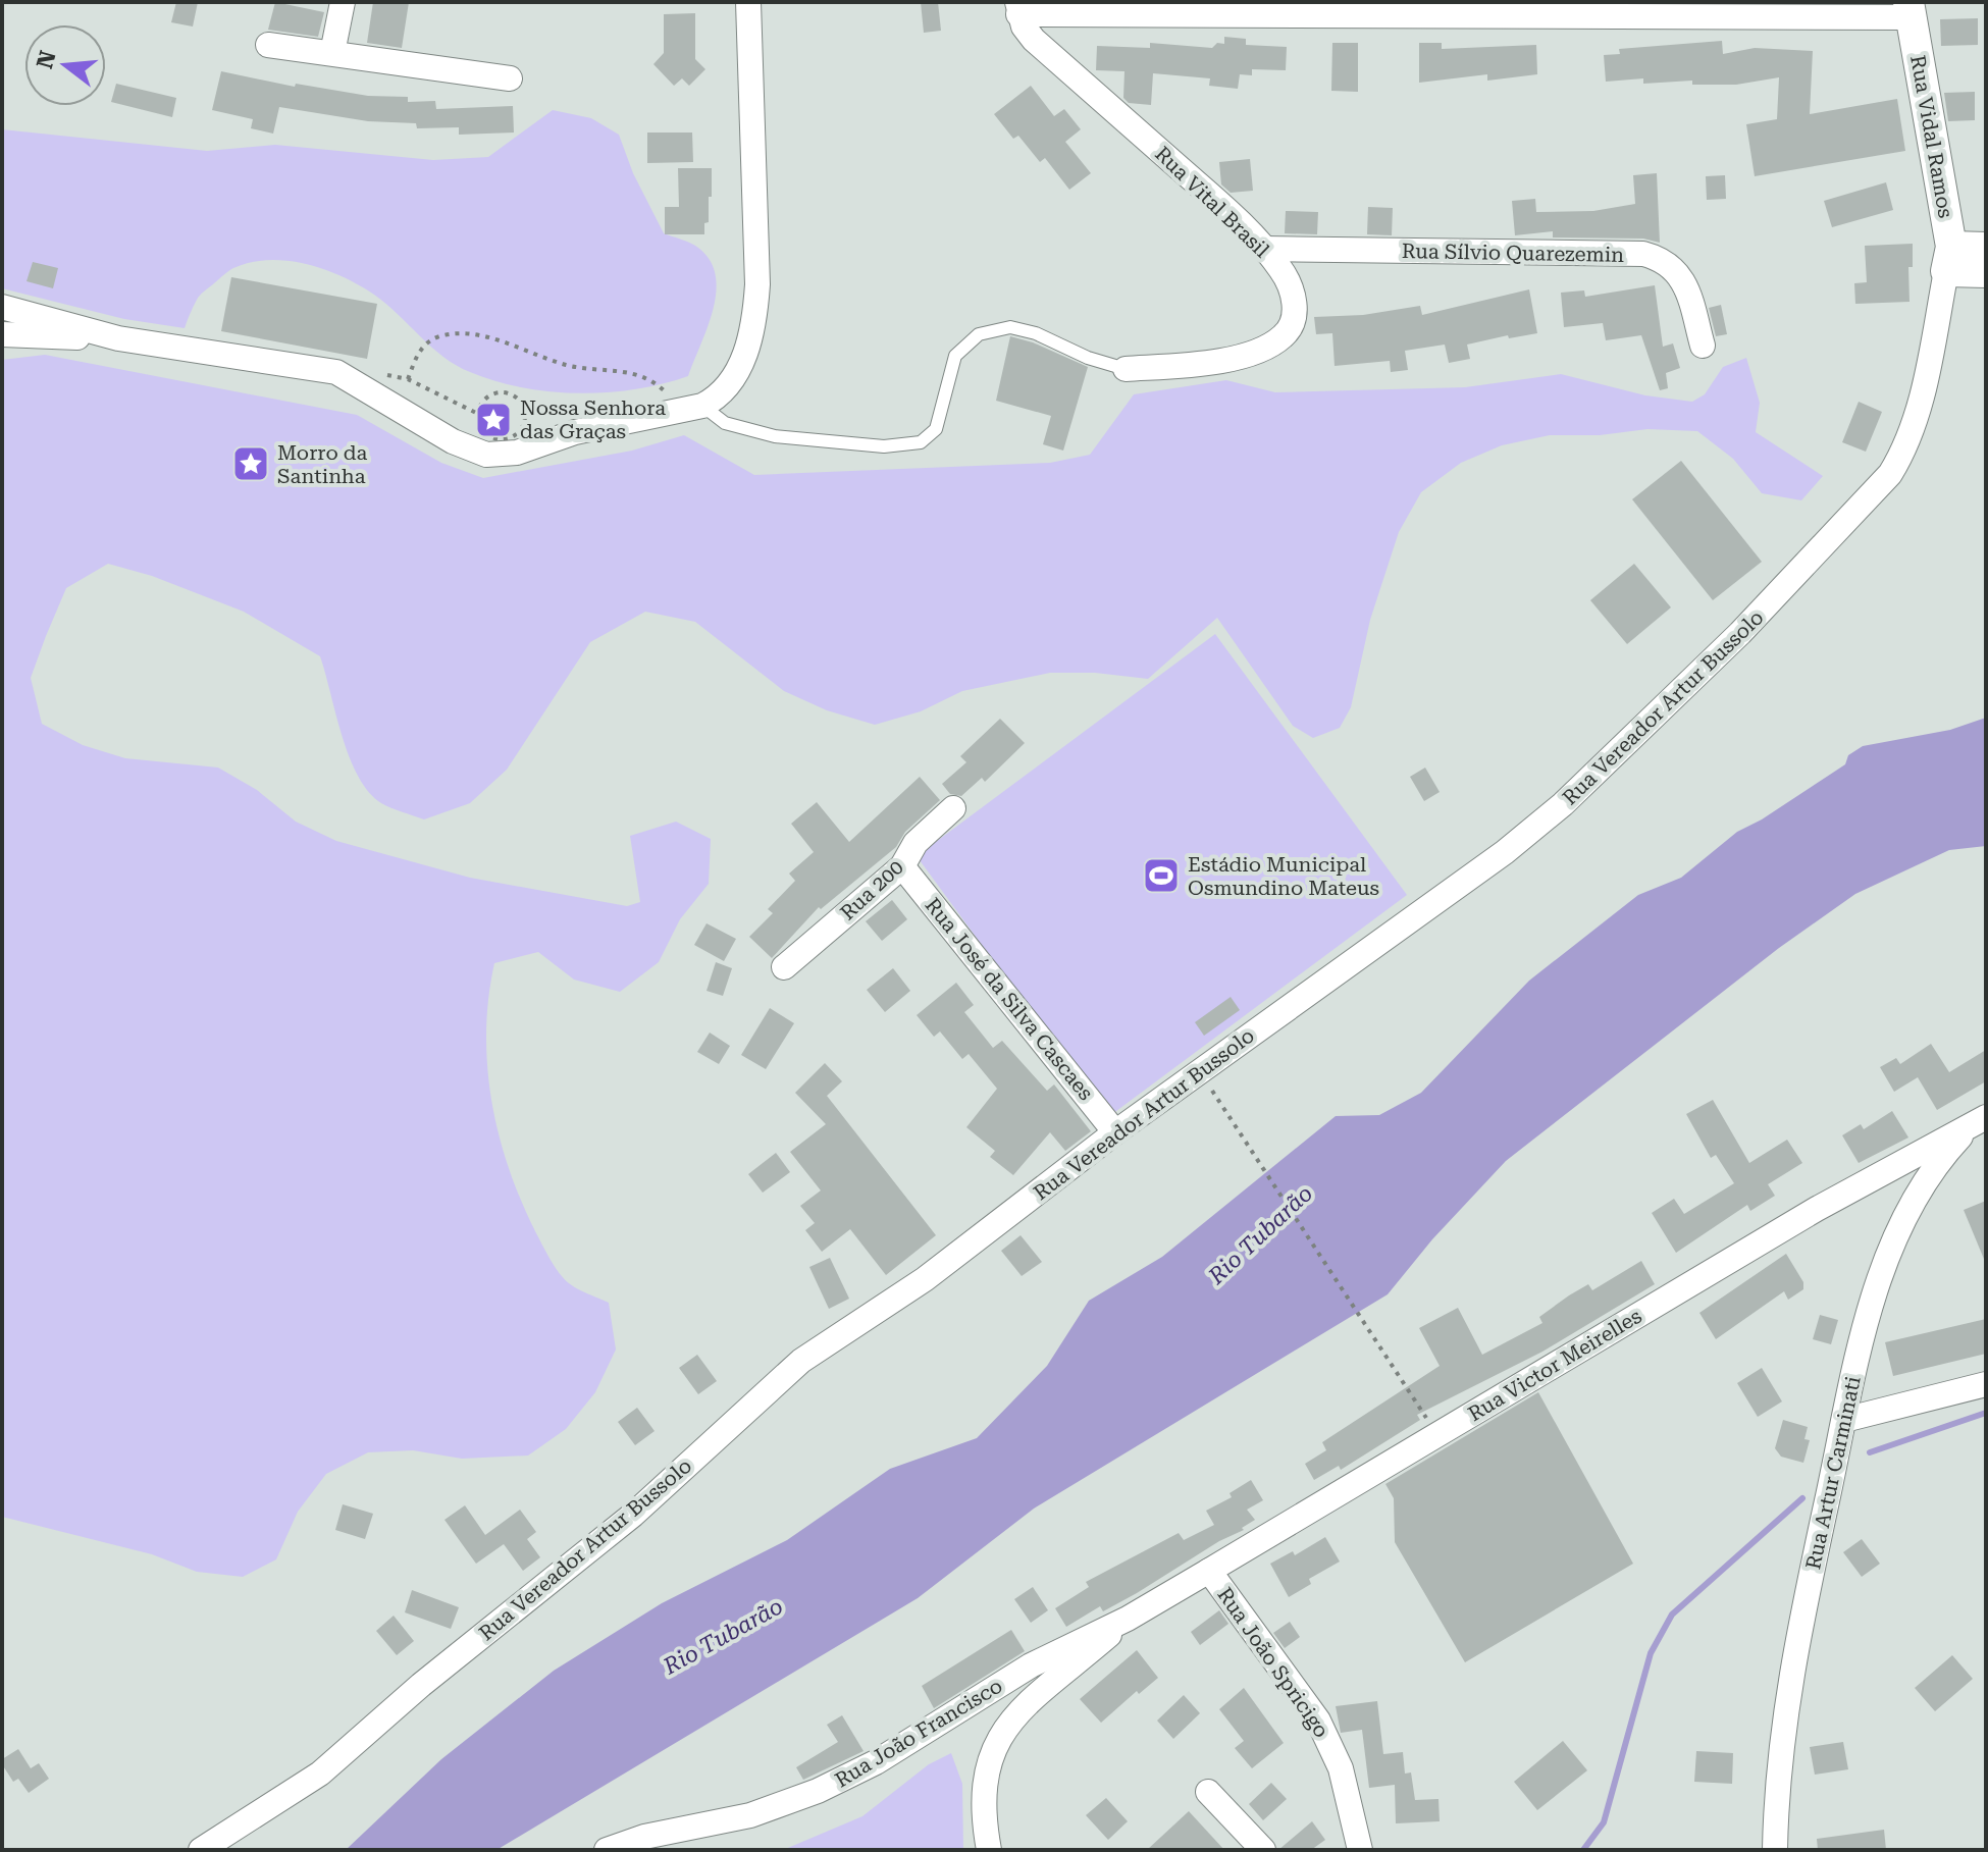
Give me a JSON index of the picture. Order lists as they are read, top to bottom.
{
  "streets": {
    "street": [
      "Rua Vidal Ramos",
      "Rua Vital Brasil",
      "Rua Sílvio Quarezemin",
      "Rua Vereador Artur Bussolo",
      "Rua 200",
      "Rua José da Silva Cascaes",
      "Rua Victor Meirelles",
      "Rua Artur Carminati",
      "Rua João Spricigo",
      "Rua João Francisco"
    ]
  },
  "crossings": [
    ["Rua Vidal Ramos", "Rua Vereador Artur Bussolo"],
    ["Rua Vital Brasil", "Rua Sílvio Quarezemin"],
    ["Rua Vereador Artur Bussolo", "Rua José da Silva Cascaes"],
    ["Rua 200", "Rua José da Silva Cascaes"],
    ["Rua Victor Meirelles", "Rua Artur Carminati"],
    ["Rua Victor Meirelles", "Rua João Spricigo"],
    ["Rua Victor Meirelles", "Rua João Francisco"]
  ],
  "water": ["Rio Tubarão"],
  "places": {
    "place": ["Nossa Senhora das Graças", "Morro da Santinha"],
    "sports": ["Estádio Municipal Osmundino Mateus"]
  },
  "north": "left"
}
